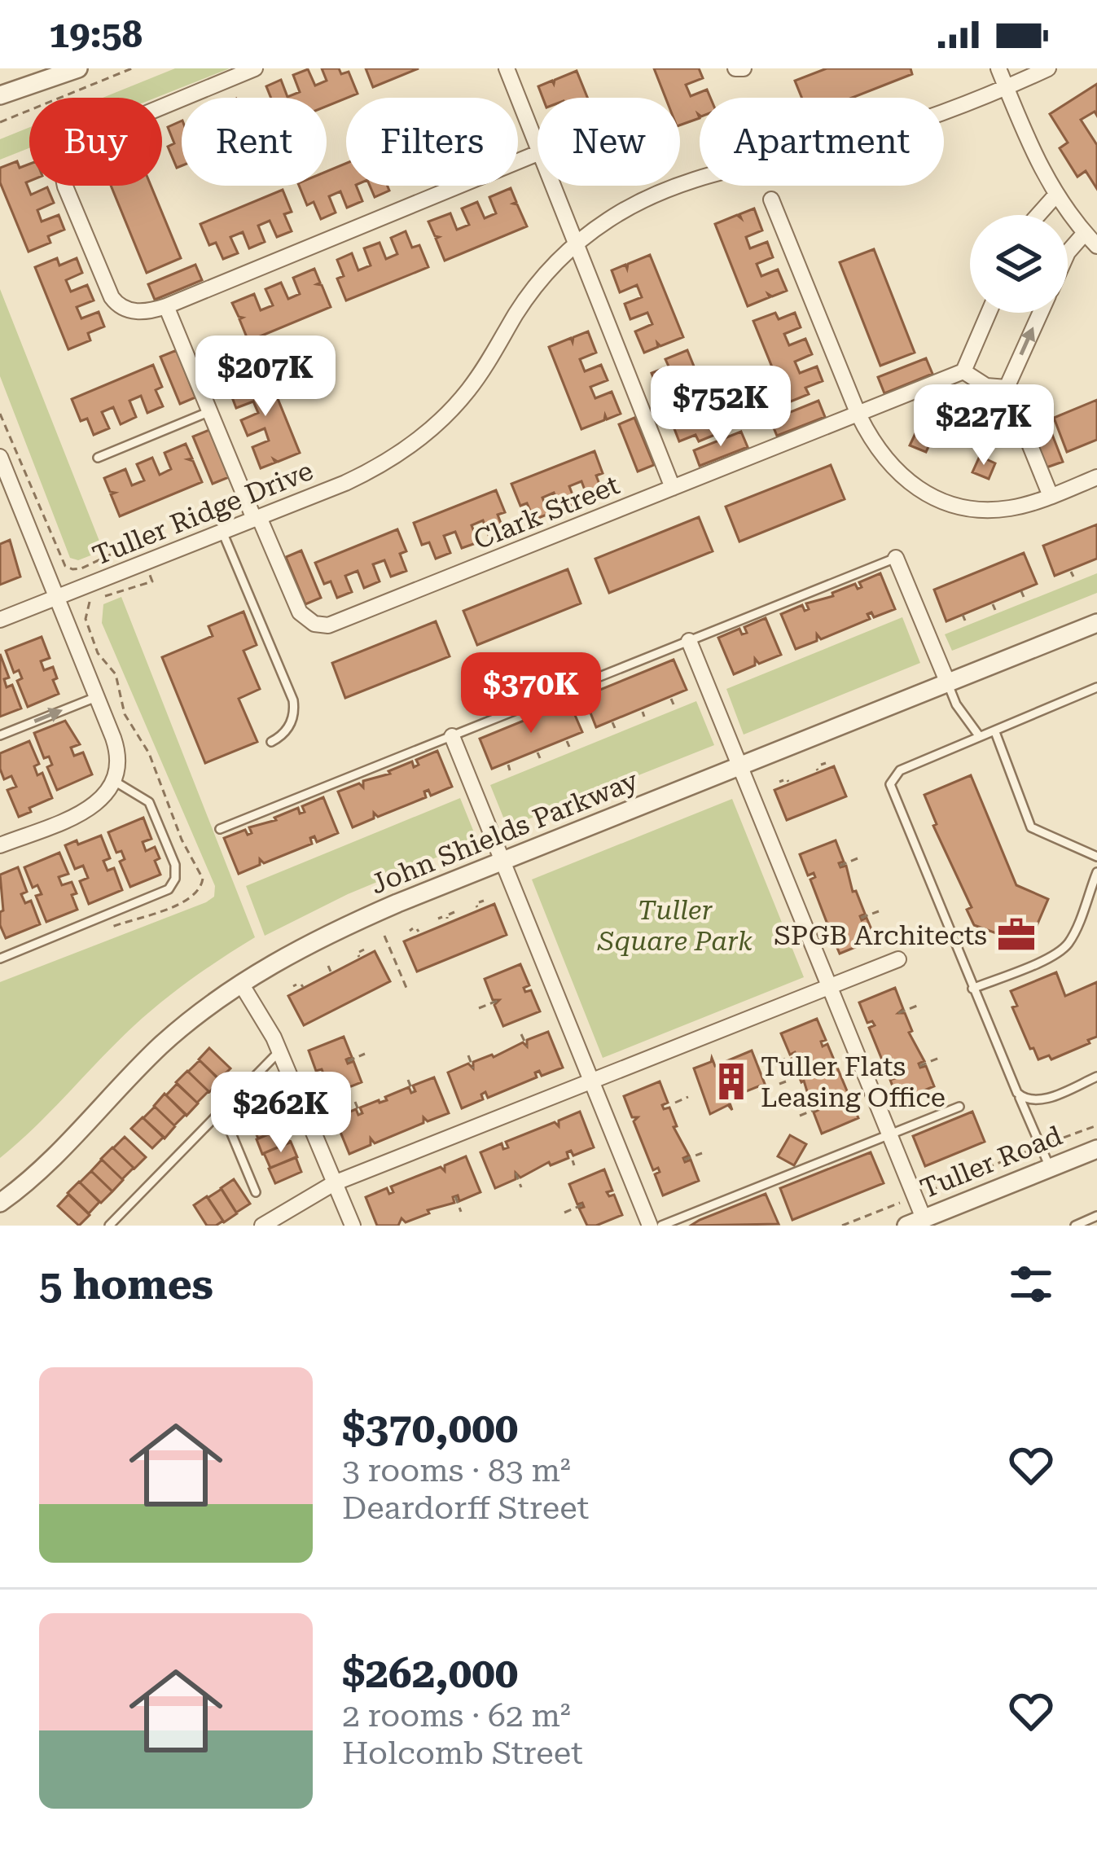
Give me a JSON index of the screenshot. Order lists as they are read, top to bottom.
{
  "streets": {
    "street": [
      "Clark Street",
      "Tuller Ridge Drive",
      "John Shields Parkway",
      "Tuller Road"
    ]
  },
  "crossings": [
    ["Clark Street", "Tuller Ridge Drive"]
  ],
  "parks": ["Tuller Square Park"],
  "places": {
    "office": ["SPGB Architects"],
    "building": ["Tuller Flats Leasing Office"]
  },
  "page": {
    "status": "19:58",
    "chip": [
      "Buy",
      "Rent",
      "Filters",
      "New",
      "Apartment"
    ],
    "price": [
      "$207K",
      "$752K",
      "$227K",
      "$370K",
      "$262K"
    ],
    "heading": "5 homes",
    "list": [
      {
        "name": "$370,000",
        "note": "3 rooms · 83 m² · Deardorff Street"
      },
      {
        "name": "$262,000",
        "note": "2 rooms · 62 m² · Holcomb Street"
      }
    ]
  }
}
